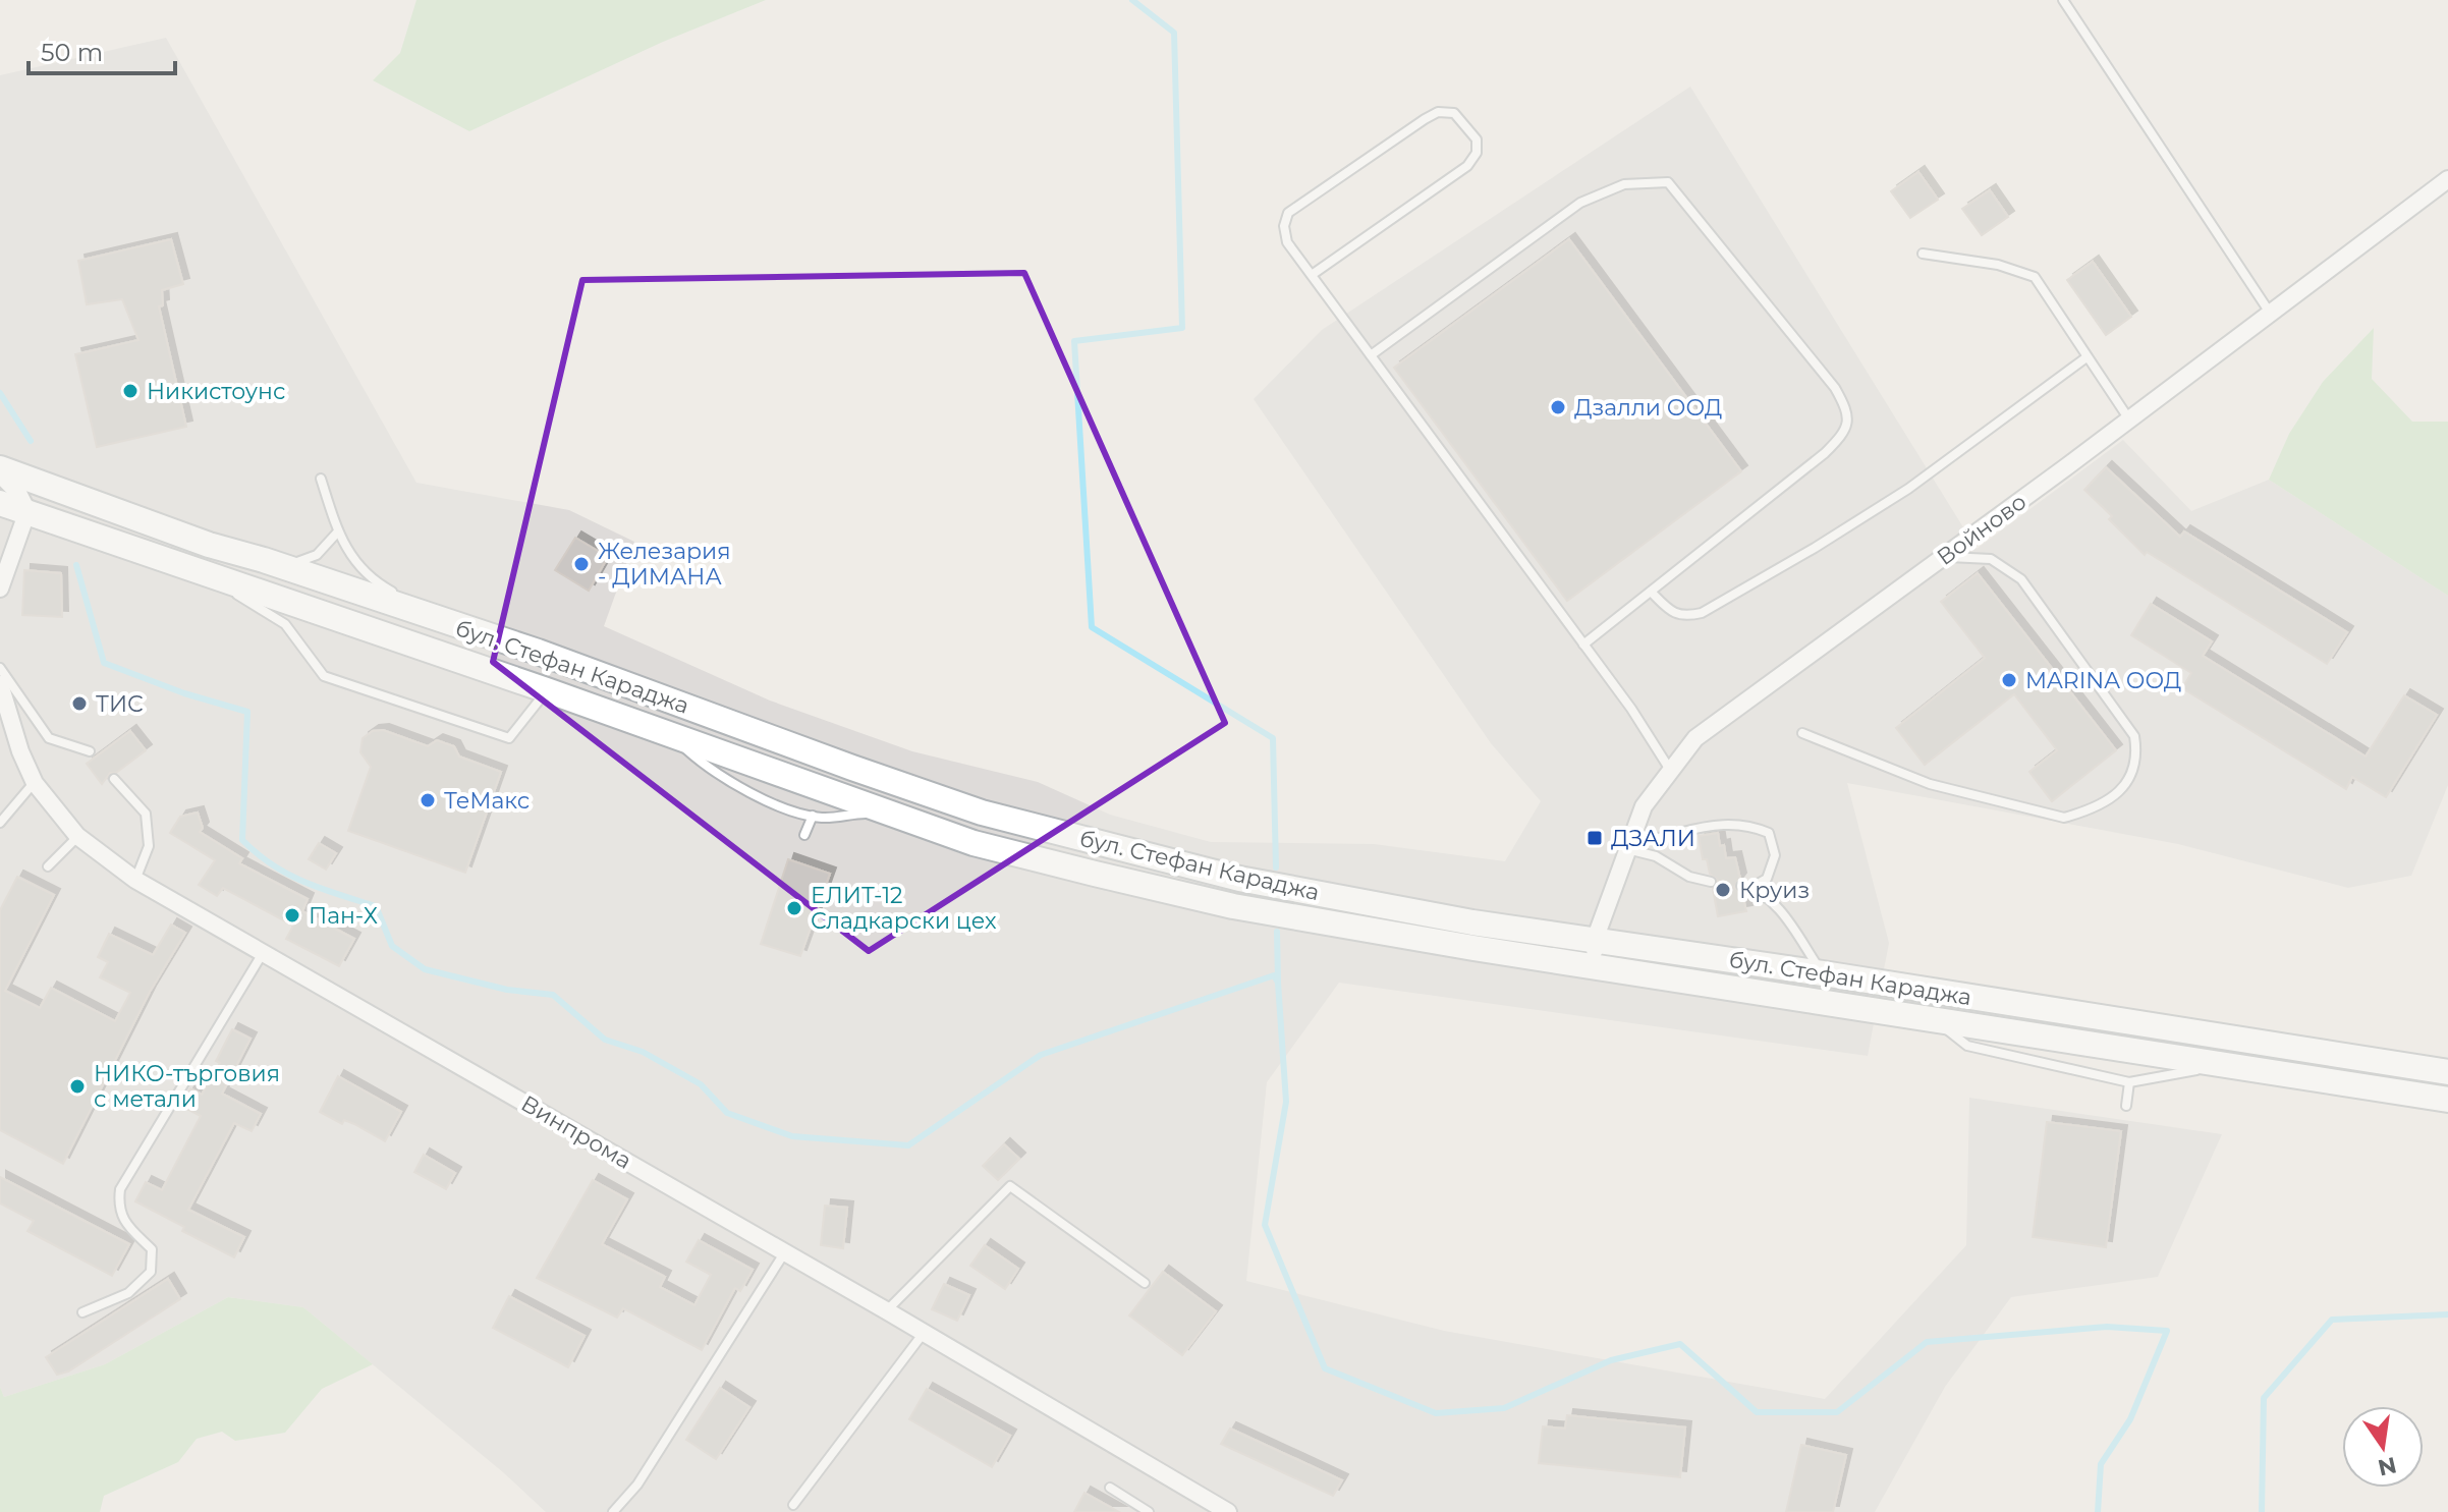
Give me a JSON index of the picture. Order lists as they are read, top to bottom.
{
  "streets": {
    "main road": ["бул. Стефан Караджа"],
    "street": ["Войново", "Винпрома"]
  },
  "crossings": [
    ["Войново", "бул. Стефан Караджа"]
  ],
  "places": {
    "other": [
      "Никистоунс",
      "Дзалли ООД",
      "Железария - ДИМАНА",
      "MARINA ООД",
      "ТИС",
      "ТеМакс",
      "Круиз",
      "ЕЛИТ-12 Сладкарски цех",
      "Пан-Х",
      "НИКО-търговия с метали"
    ],
    "transit": ["ДЗАЛИ"]
  },
  "scale_bar": "50 m",
  "north": "bottom"
}
